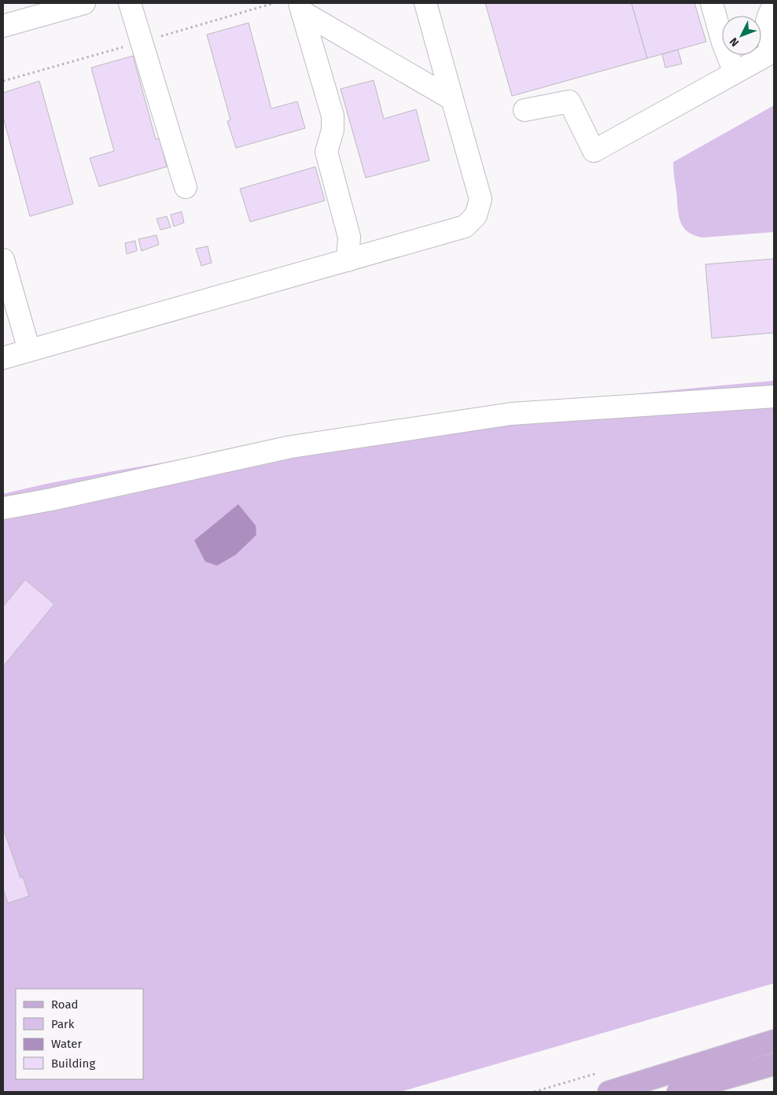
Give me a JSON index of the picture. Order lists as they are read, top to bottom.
{
  "legend": [
    "Road",
    "Park",
    "Water",
    "Building"
  ],
  "north": "bottom left"
}
